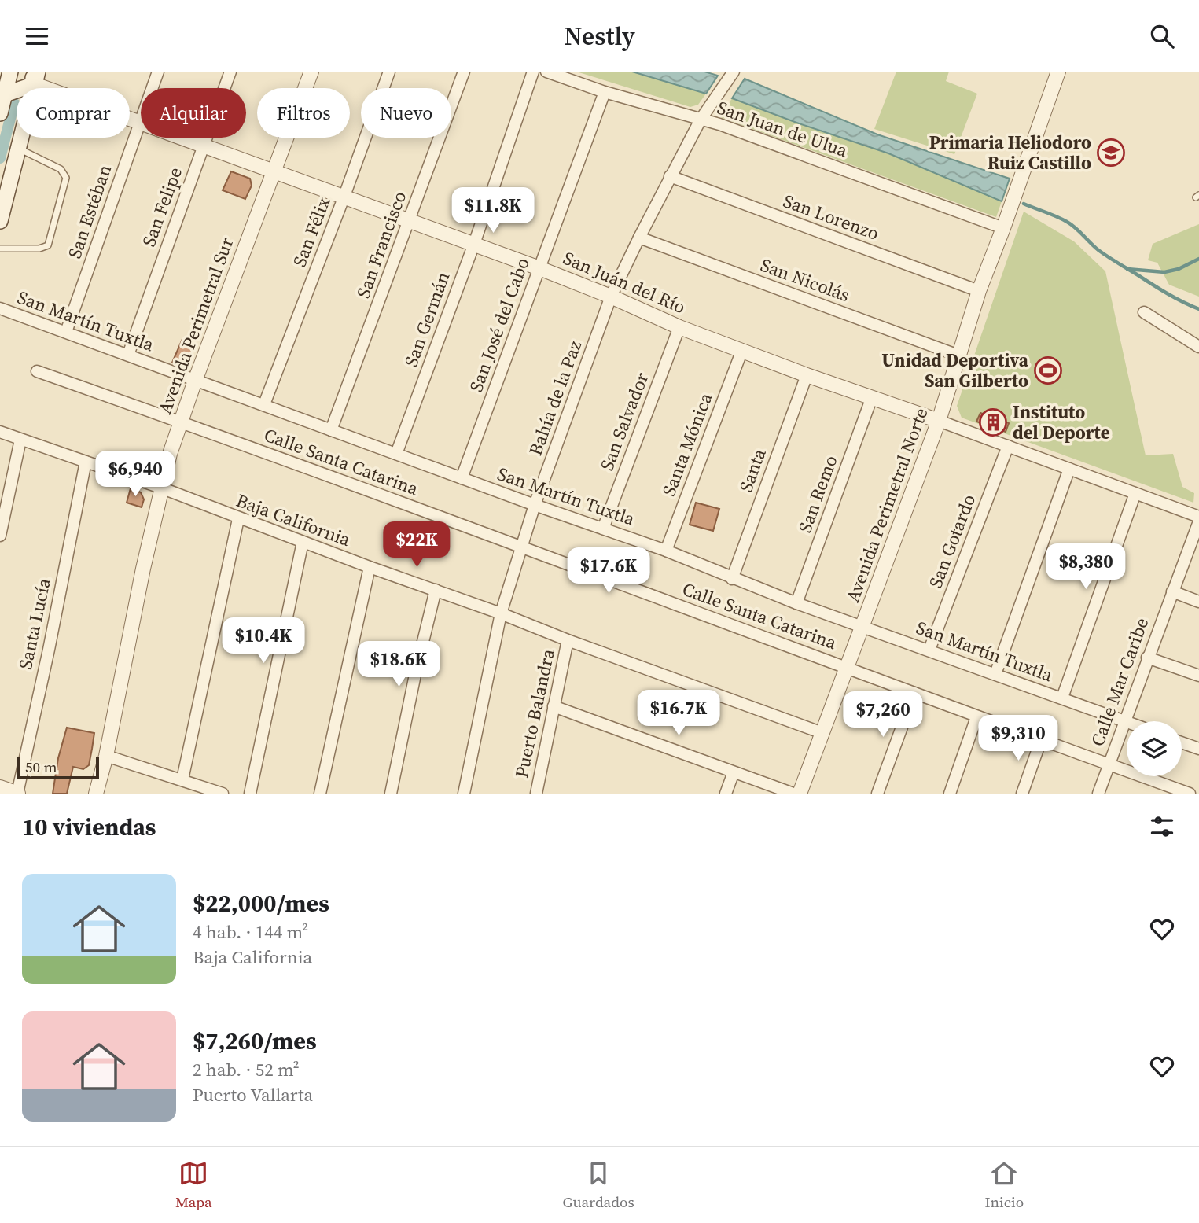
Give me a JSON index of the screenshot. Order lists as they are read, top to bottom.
{
  "streets": {
    "street": [
      "San Juan de Ulua",
      "San Felipe",
      "San Estéban",
      "San Lorenzo",
      "San Félix",
      "San Francisco",
      "San Nicolás",
      "San Juán del Río",
      "San Germán",
      "San Martín Tuxtla",
      "San José del Cabo",
      "Avenida Perimetral Sur",
      "Bahía de la Paz",
      "San Salvador",
      "Santa Mónica",
      "Calle Santa Catarina",
      "Santa",
      "San Remo",
      "Avenida Perimetral Norte",
      "Baja California",
      "San Gotardo",
      "Santa Lucía",
      "Calle Mar Caribe",
      "Puerto Balandra"
    ]
  },
  "crossings": [
    ["San Juan de Ulua", "San José del Cabo"],
    ["San Juan de Ulua", "Bahía de la Paz"],
    ["San Juan de Ulua", "Avenida Perimetral Norte"],
    ["San Felipe", "San Juán del Río"],
    ["San Felipe", "San Martín Tuxtla"],
    ["San Estéban", "San Juán del Río"],
    ["San Estéban", "San Martín Tuxtla"],
    ["San Lorenzo", "Bahía de la Paz"],
    ["San Lorenzo", "Avenida Perimetral Norte"],
    ["San Félix", "San Juán del Río"],
    ["San Félix", "San Martín Tuxtla"],
    ["San Francisco", "San Juán del Río"],
    ["San Francisco", "San Martín Tuxtla"],
    ["San Nicolás", "Bahía de la Paz"],
    ["San Nicolás", "Avenida Perimetral Norte"],
    ["San Juán del Río", "San Germán"],
    ["San Juán del Río", "San José del Cabo"],
    ["San Juán del Río", "Avenida Perimetral Sur"],
    ["San Juán del Río", "Bahía de la Paz"],
    ["San Juán del Río", "San Salvador"],
    ["San Juán del Río", "Santa Mónica"],
    ["San Juán del Río", "Santa"],
    ["San Juán del Río", "San Remo"],
    ["San Juán del Río", "Avenida Perimetral Norte"],
    ["San Juán del Río", "San Gotardo"],
    ["San Juán del Río", "Calle Mar Caribe"],
    ["San Germán", "San Martín Tuxtla"],
    ["San Martín Tuxtla", "San José del Cabo"],
    ["San Martín Tuxtla", "Avenida Perimetral Sur"],
    ["San Martín Tuxtla", "Bahía de la Paz"],
    ["San Martín Tuxtla", "San Salvador"],
    ["San Martín Tuxtla", "Santa Mónica"],
    ["San Martín Tuxtla", "Santa"],
    ["San Martín Tuxtla", "San Remo"],
    ["San Martín Tuxtla", "Avenida Perimetral Norte"],
    ["San Martín Tuxtla", "San Gotardo"],
    ["San Martín Tuxtla", "Calle Mar Caribe"],
    ["Avenida Perimetral Sur", "Calle Santa Catarina"],
    ["Avenida Perimetral Sur", "Baja California"],
    ["Bahía de la Paz", "Calle Santa Catarina"],
    ["Bahía de la Paz", "Baja California"],
    ["Calle Santa Catarina", "Avenida Perimetral Norte"],
    ["Calle Santa Catarina", "Calle Mar Caribe"],
    ["Avenida Perimetral Norte", "Baja California"],
    ["Baja California", "Santa Lucía"],
    ["Baja California", "Puerto Balandra"]
  ],
  "places": {
    "school or university": ["Primaria Heliodoro Ruiz Castillo"],
    "sports": ["Unidad Deportiva San Gilberto"],
    "building": ["Instituto del Deporte"]
  },
  "scale_bar": "50 m",
  "page": {
    "header": "Nestly",
    "chip": [
      "Comprar",
      "Alquilar",
      "Filtros",
      "Nuevo"
    ],
    "price": [
      "$11.8K",
      "$6,940",
      "$22K",
      "$8,380",
      "$17.6K",
      "$10.4K",
      "$18.6K",
      "$16.7K",
      "$7,260",
      "$9,310"
    ],
    "scale": "50 m",
    "heading": "10 viviendas",
    "list": [
      {
        "name": "$22,000/mes",
        "note": "4 hab. · 144 m² · Baja California"
      },
      {
        "name": "$7,260/mes",
        "note": "2 hab. · 52 m² · Puerto Vallarta"
      }
    ],
    "tabs": ["Mapa", "Guardados", "Inicio"]
  }
}
